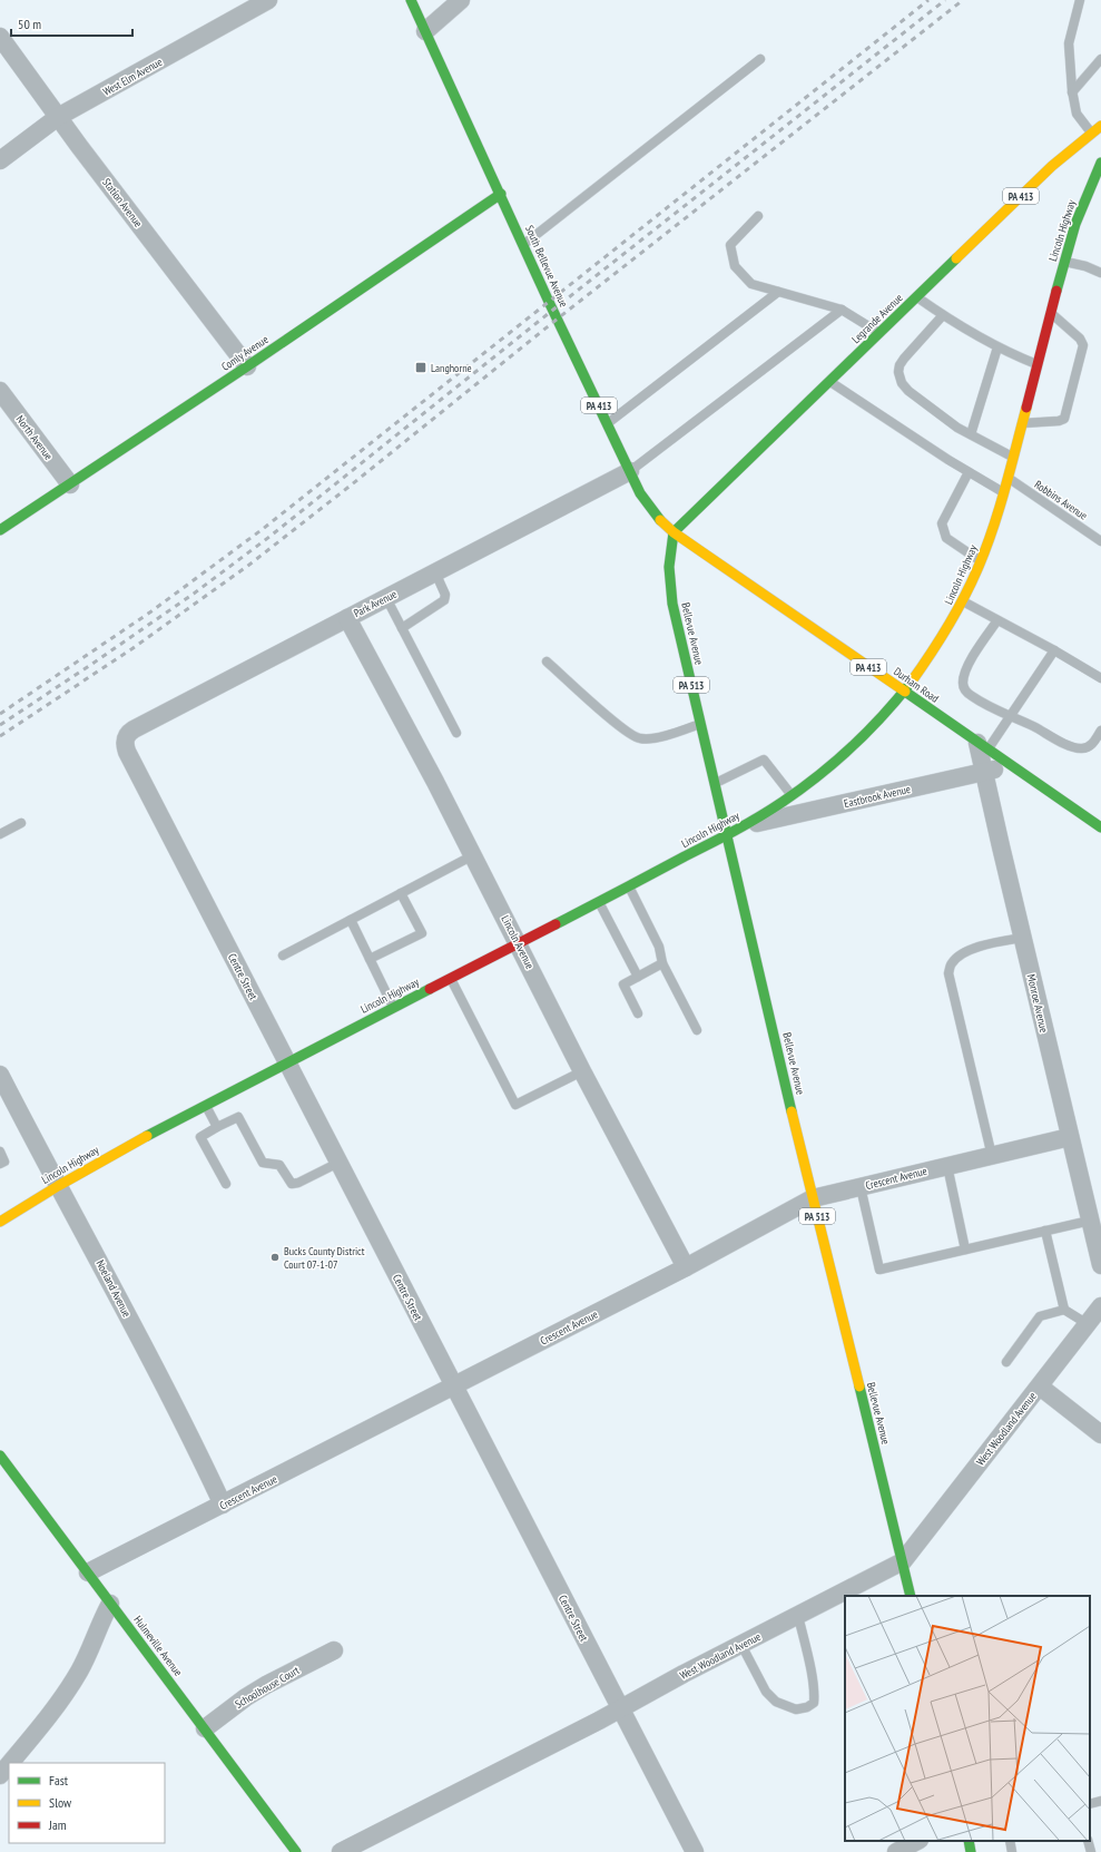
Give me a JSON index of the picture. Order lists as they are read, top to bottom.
{
  "streets": {
    "main road": [
      "PA 413",
      "Lincoln Highway",
      "South Bellevue Avenue",
      "Legrande Avenue",
      "Comly Avenue",
      "Bellevue Avenue",
      "PA 513",
      "Durham Road",
      "Hulmeville Avenue"
    ],
    "street": [
      "West Elm Avenue",
      "Station Avenue",
      "North Avenue",
      "Park Avenue",
      "Eastbrook Avenue",
      "Lincoln Avenue",
      "Centre Street",
      "Monroe Avenue",
      "Crescent Avenue",
      "Noeland Avenue",
      "West Woodland Avenue",
      "Schoolhouse Court"
    ],
    "lane": ["Robbins Avenue"]
  },
  "crossings": [
    ["West Elm Avenue", "Station Avenue"],
    ["Station Avenue", "Comly Avenue"],
    ["Lincoln Highway", "Robbins Avenue"],
    ["Lincoln Highway", "Bellevue Avenue"],
    ["Lincoln Highway", "Durham Road"],
    ["Lincoln Highway", "Eastbrook Avenue"],
    ["Lincoln Highway", "Lincoln Avenue"],
    ["Lincoln Highway", "Centre Street"],
    ["Lincoln Highway", "Noeland Avenue"],
    ["South Bellevue Avenue", "Legrande Avenue"],
    ["South Bellevue Avenue", "Comly Avenue"],
    ["South Bellevue Avenue", "Park Avenue"],
    ["South Bellevue Avenue", "Bellevue Avenue"],
    ["South Bellevue Avenue", "Durham Road"],
    ["Legrande Avenue", "Bellevue Avenue"],
    ["Legrande Avenue", "Durham Road"],
    ["Comly Avenue", "North Avenue"],
    ["Park Avenue", "Lincoln Avenue"],
    ["Park Avenue", "Centre Street"],
    ["Bellevue Avenue", "Durham Road"],
    ["Bellevue Avenue", "Crescent Avenue"],
    ["Bellevue Avenue", "West Woodland Avenue"],
    ["Durham Road", "Eastbrook Avenue"],
    ["Durham Road", "Monroe Avenue"],
    ["Eastbrook Avenue", "Monroe Avenue"],
    ["Lincoln Avenue", "Crescent Avenue"],
    ["Centre Street", "Crescent Avenue"],
    ["Centre Street", "West Woodland Avenue"],
    ["Monroe Avenue", "Crescent Avenue"],
    ["Crescent Avenue", "Noeland Avenue"],
    ["Crescent Avenue", "Hulmeville Avenue"],
    ["Hulmeville Avenue", "Schoolhouse Court"]
  ],
  "places": {
    "transit": ["Langhorne"],
    "other": ["Bucks County District Court 07-1-07"]
  },
  "legend": ["Fast", "Slow", "Jam"],
  "scale_bar": "50 m"
}
